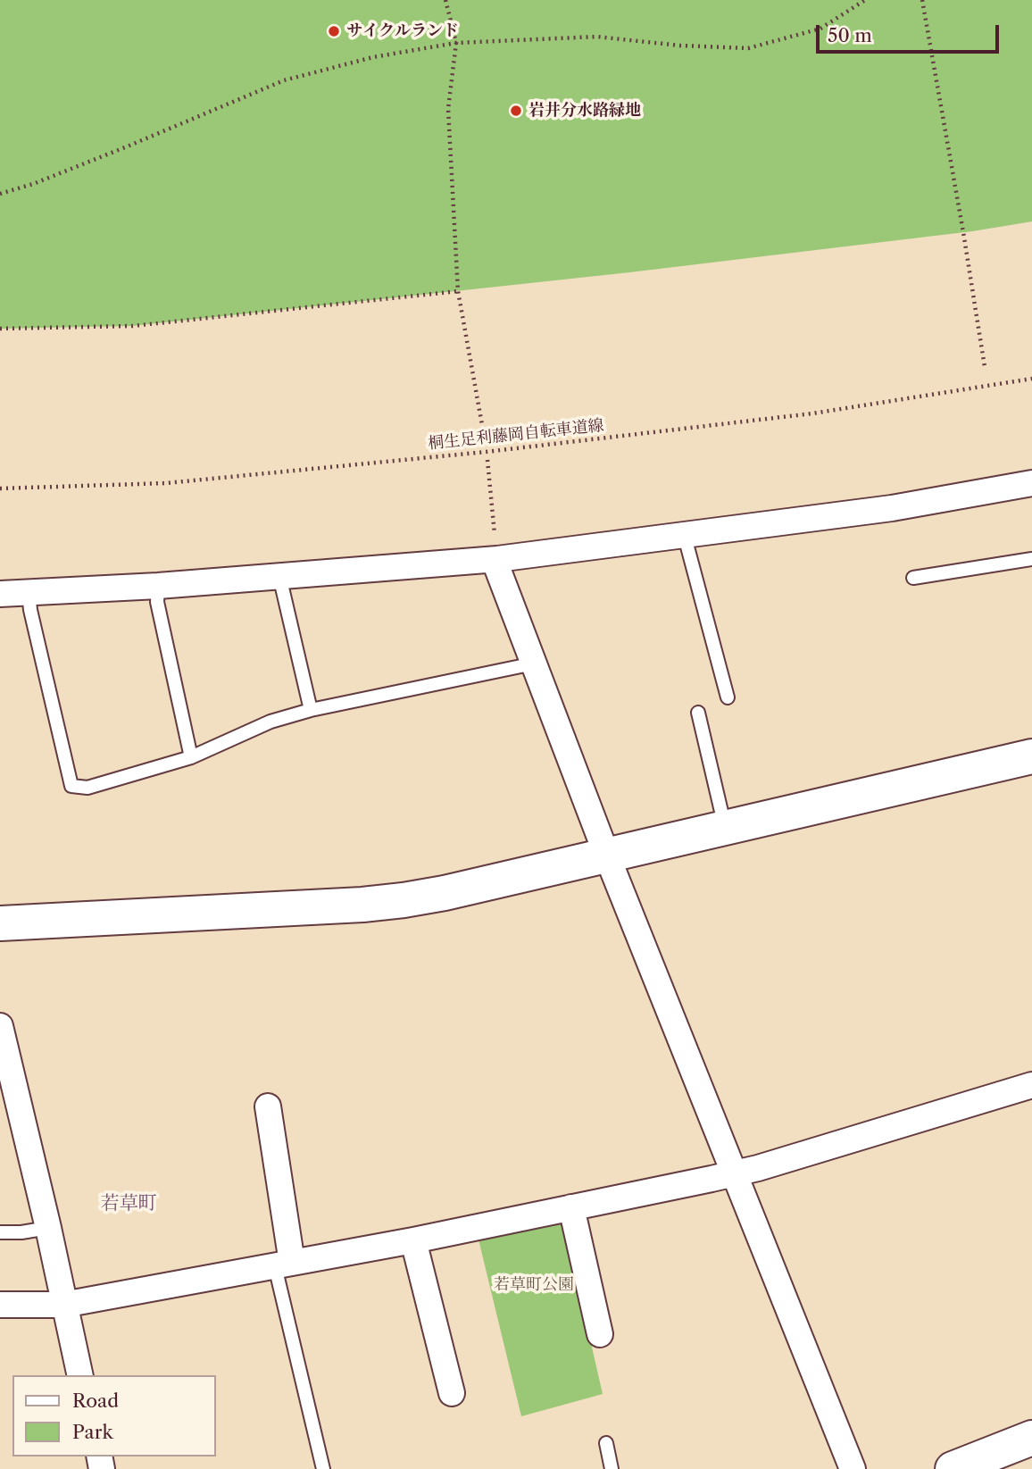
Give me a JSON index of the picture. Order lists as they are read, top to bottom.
{
  "streets": {
    "path": ["桐生足利藤岡自転車道線"]
  },
  "districts": ["若草町"],
  "parks": ["若草町公園"],
  "places": ["サイクルランド", "岩井分水路緑地"],
  "legend": ["Road", "Park"],
  "scale_bar": "50 m"
}
